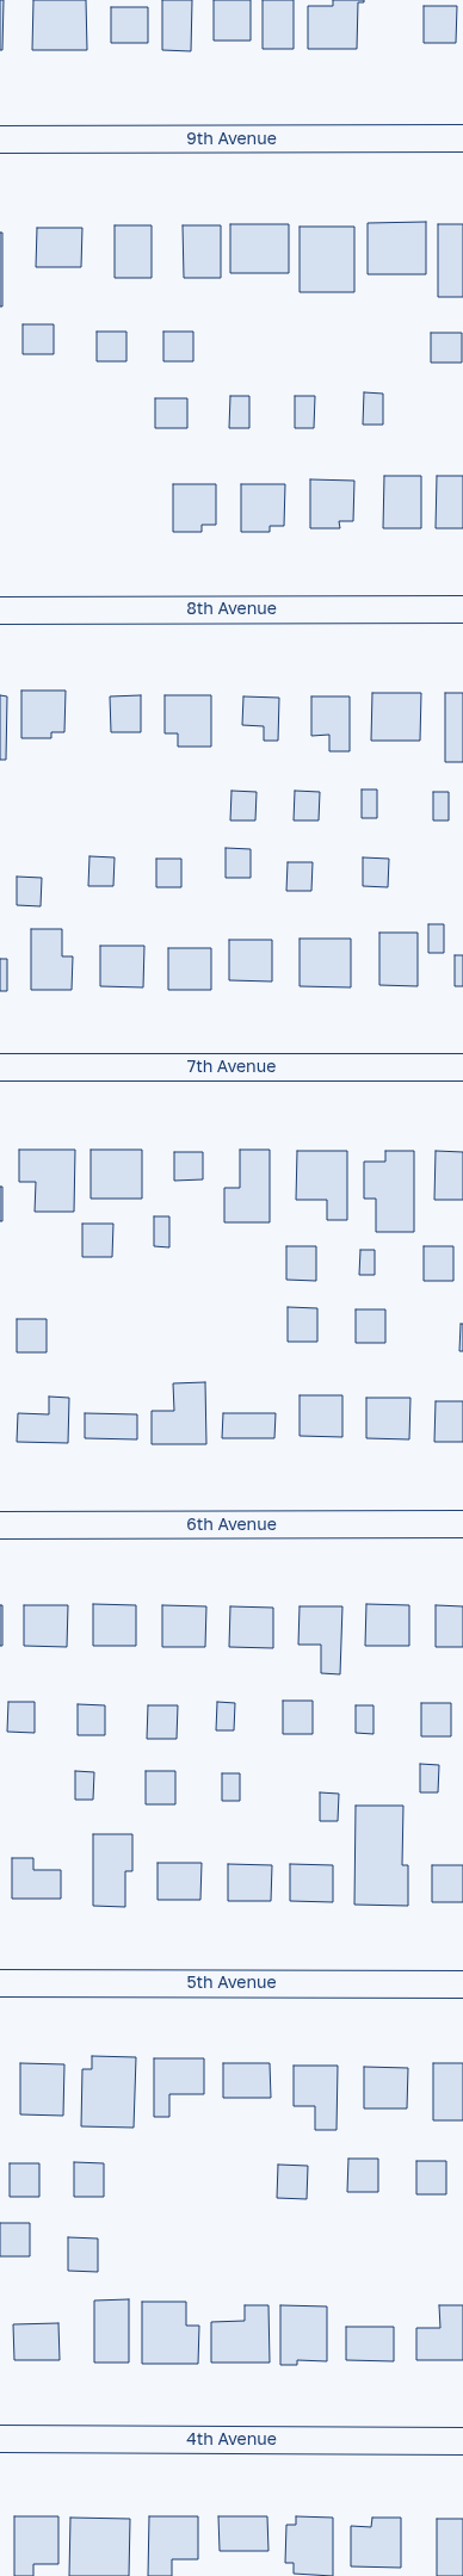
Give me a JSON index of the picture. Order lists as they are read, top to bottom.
{
  "streets": {
    "street": [
      "9th Avenue",
      "8th Avenue",
      "7th Avenue",
      "6th Avenue",
      "5th Avenue",
      "4th Avenue"
    ]
  }
}
